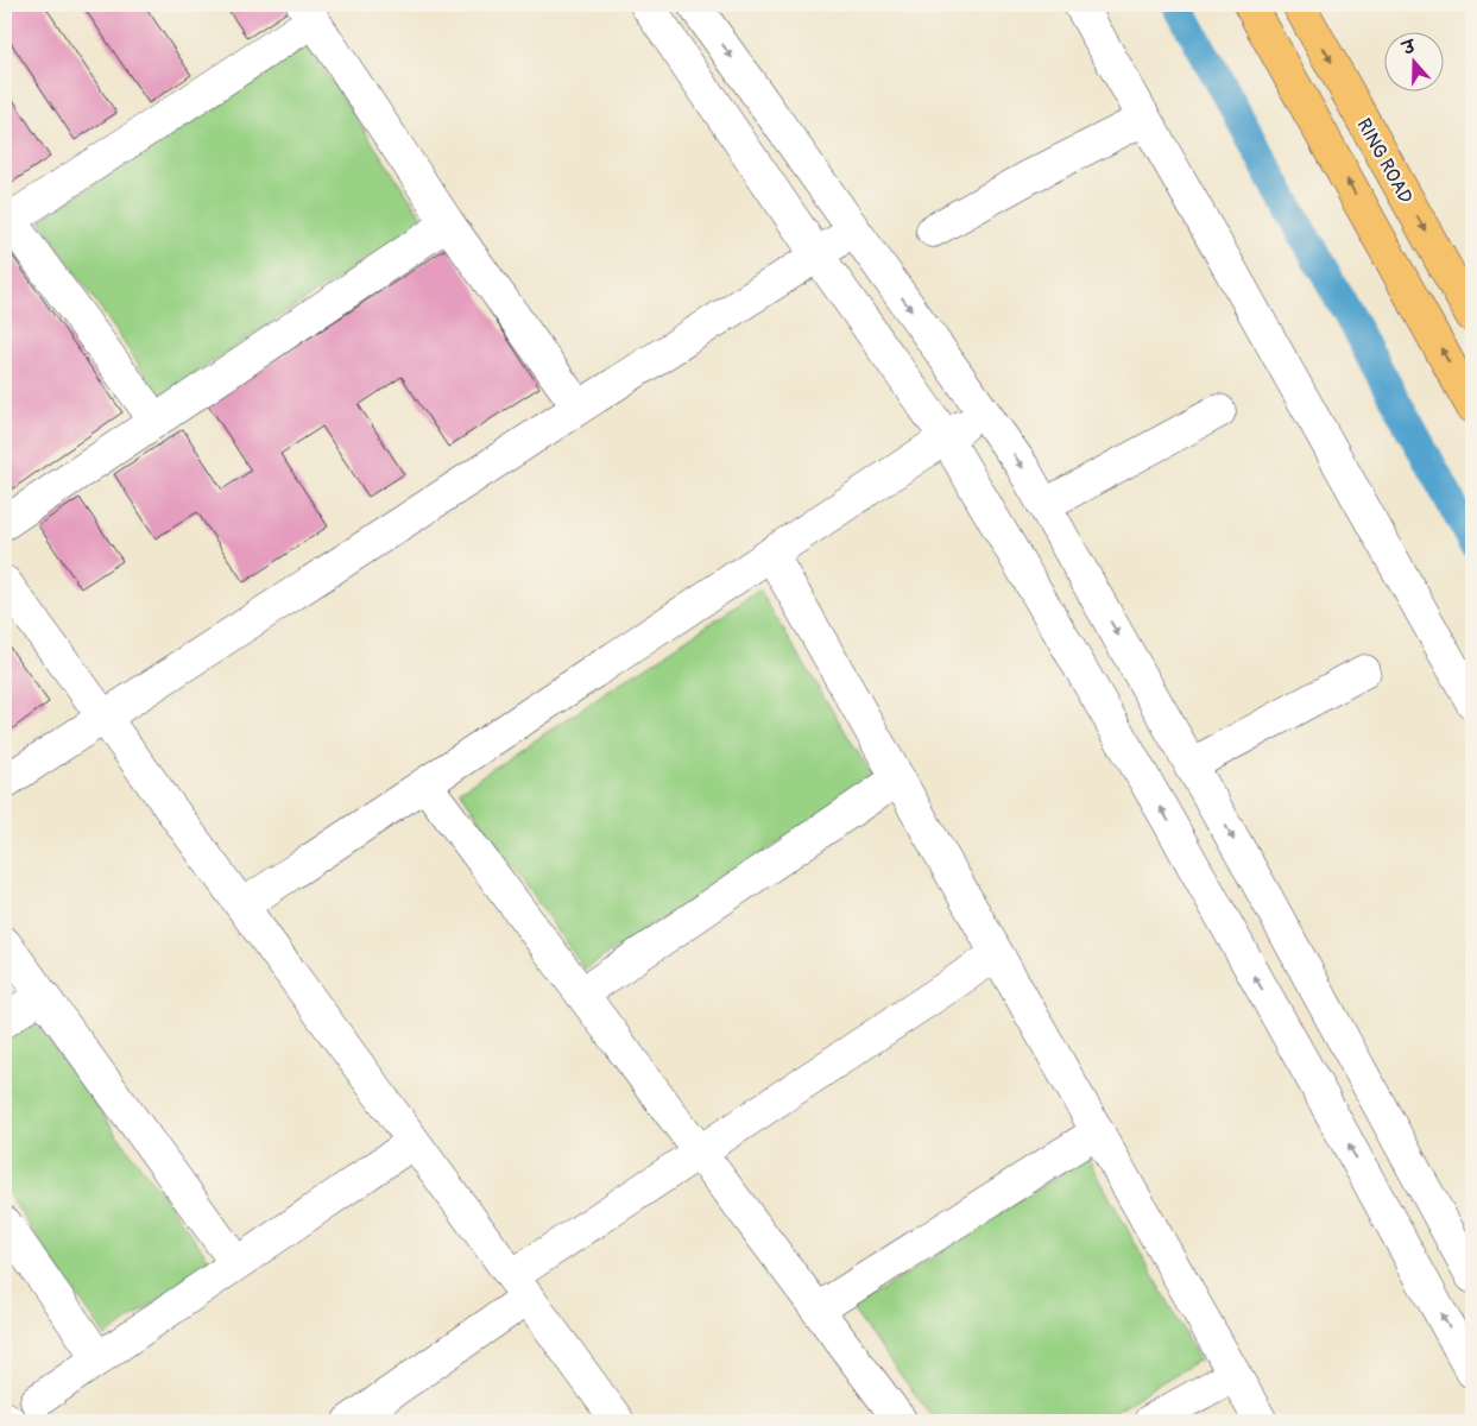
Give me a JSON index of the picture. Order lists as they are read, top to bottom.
{
  "streets": {
    "main road": ["RING ROAD"]
  },
  "north": "top"
}
